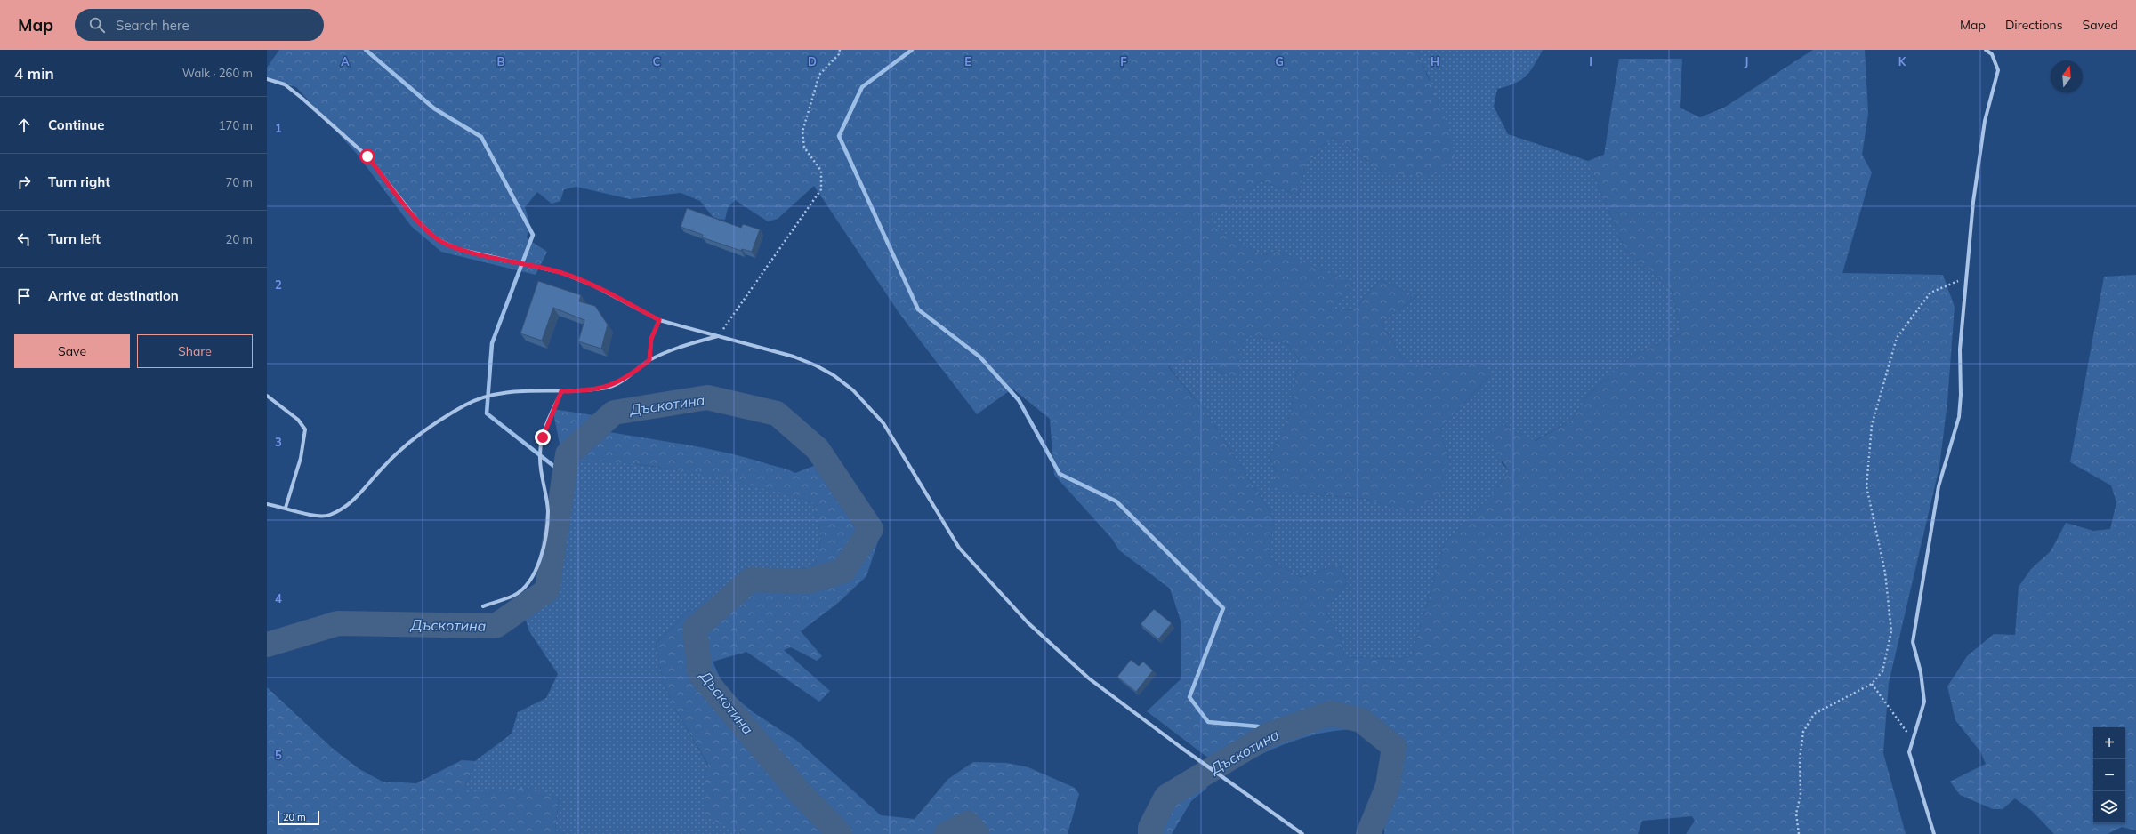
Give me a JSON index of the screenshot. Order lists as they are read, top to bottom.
{
  "water": ["Дъскотина"],
  "scale_bar": "20 m",
  "north": "top",
  "page": {
    "header": "Map",
    "search": "Search here",
    "nav": ["Map", "Directions", "Saved"],
    "heading": ["4 min", "Walk · 260 m"],
    "list": [
      ["Continue", "170 m"],
      ["Turn right", "70 m"],
      ["Turn left", "20 m"],
      "Arrive at destination"
    ],
    "buttons": ["Save", "Share"],
    "map_buttons": ["+", "−"],
    "scale": "20 m"
  },
  "grid": {
    "columns": [
      "A",
      "B",
      "C",
      "D",
      "E",
      "F",
      "G",
      "H",
      "I",
      "J",
      "K"
    ],
    "rows": [
      "1",
      "2",
      "3",
      "4",
      "5"
    ]
  }
}
